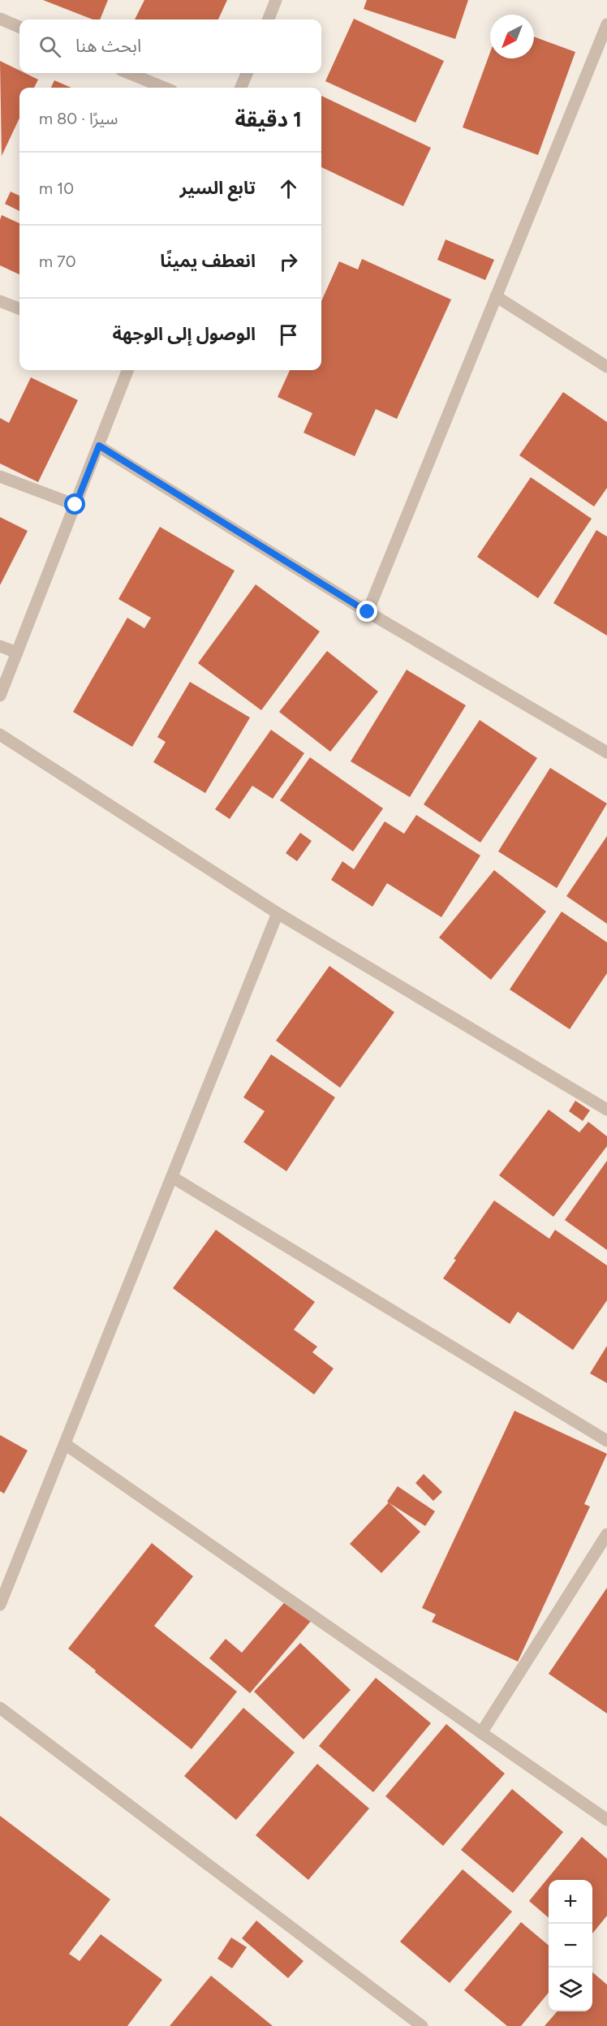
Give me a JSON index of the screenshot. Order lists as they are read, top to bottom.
{
  "north": "bottom left",
  "page": {
    "search": "ابحث هنا",
    "heading": ["1 دقيقة", "سيرًا · 80 m"],
    "list": [
      ["تابع السير", "10 m"],
      ["انعطف يمينًا", "70 m"],
      "الوصول إلى الوجهة"
    ],
    "map_buttons": ["+", "−"]
  }
}
